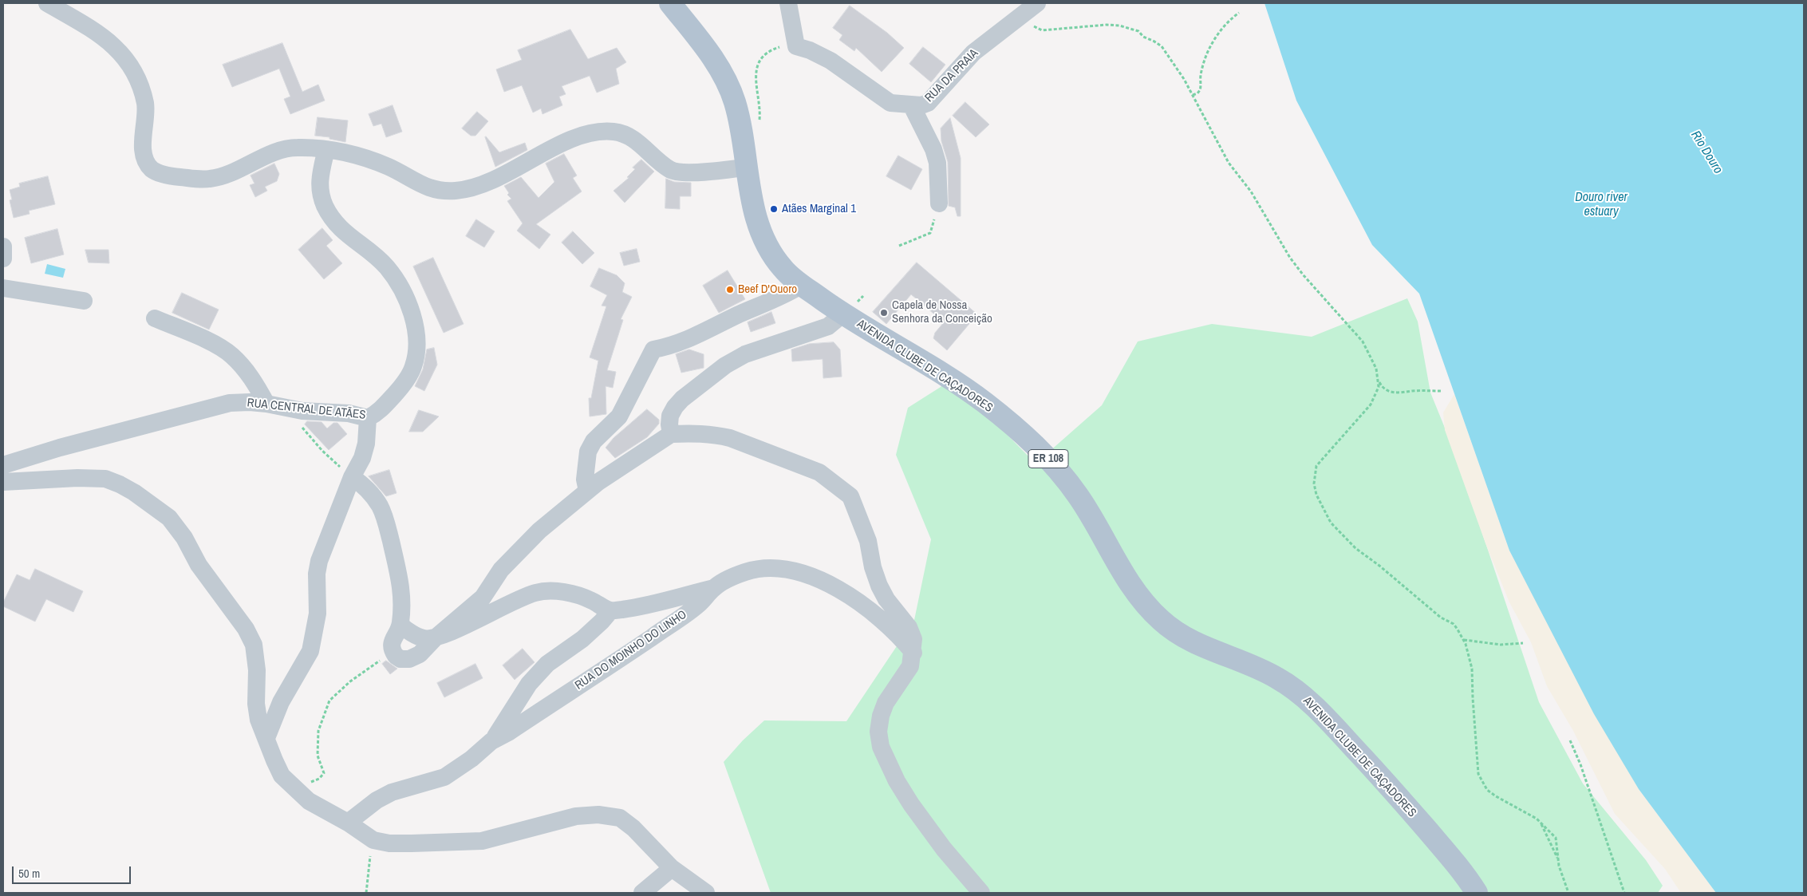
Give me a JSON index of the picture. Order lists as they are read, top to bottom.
{
  "streets": {
    "main road": ["AVENIDA CLUBE DE CAÇADORES", "ER 108"],
    "street": ["RUA DA PRAIA", "RUA CENTRAL DE ATÃES", "RUA DO MOINHO DO LINHO"]
  },
  "water": ["Rio Douro", "Douro river estuary"],
  "places": ["Atães Marginal 1", "Beef D'Ouoro", "Capela de Nossa Senhora da Conceição"],
  "scale_bar": "50 m"
}
